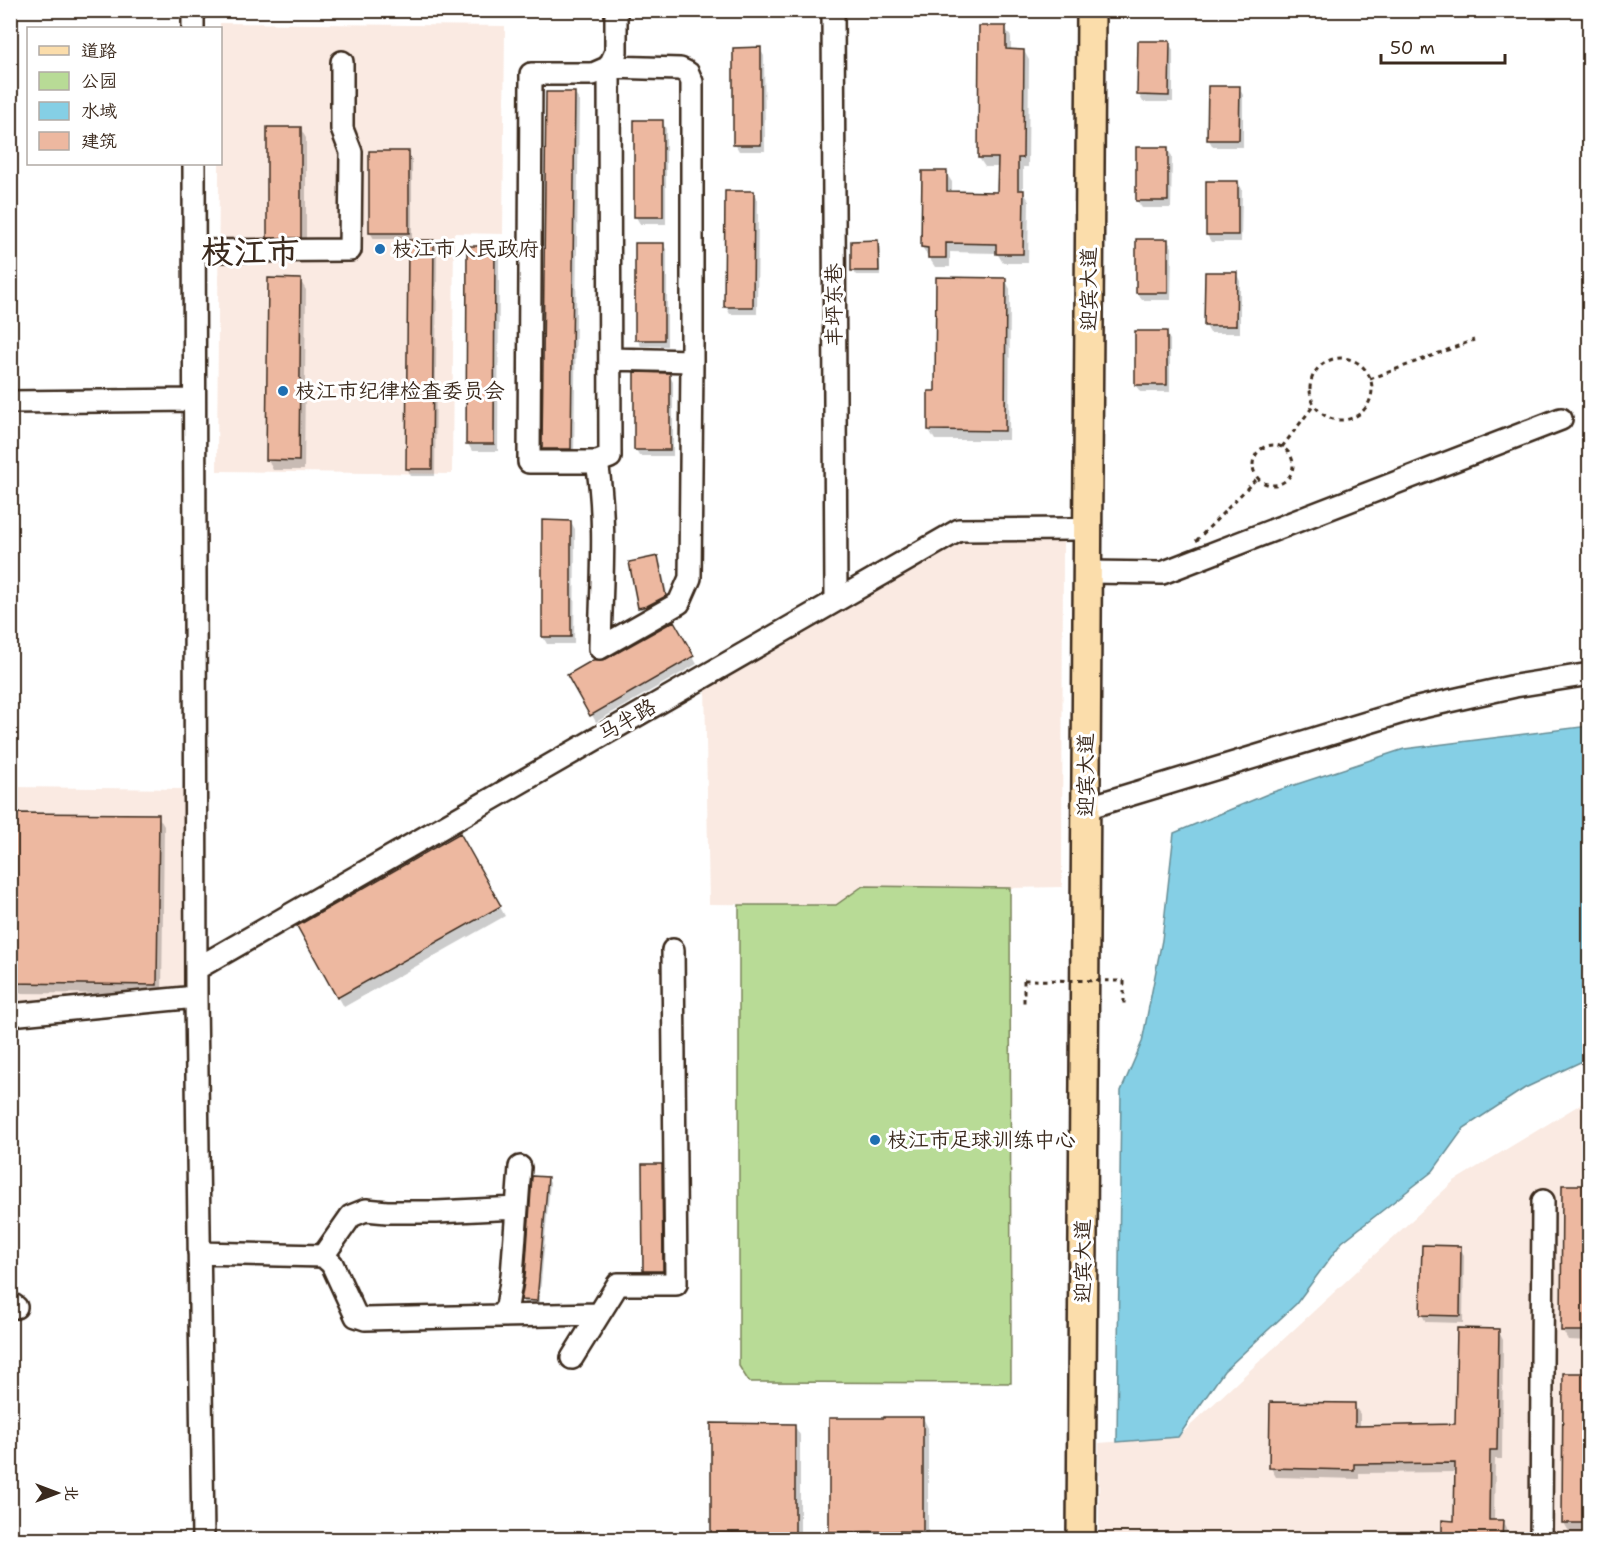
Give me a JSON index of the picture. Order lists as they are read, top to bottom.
{
  "streets": {
    "main road": ["迎宾大道"],
    "street": ["丰坪东巷", "马半路"]
  },
  "crossings": [
    ["迎宾大道", "马半路"],
    ["丰坪东巷", "马半路"]
  ],
  "districts": ["枝江市"],
  "places": ["枝江市人民政府", "枝江市纪律检查委员会", "枝江市足球训练中心"],
  "legend": [
    "道路",
    "公园",
    "水域",
    "建筑"
  ],
  "scale_bar": "50 m",
  "north": "right"
}
